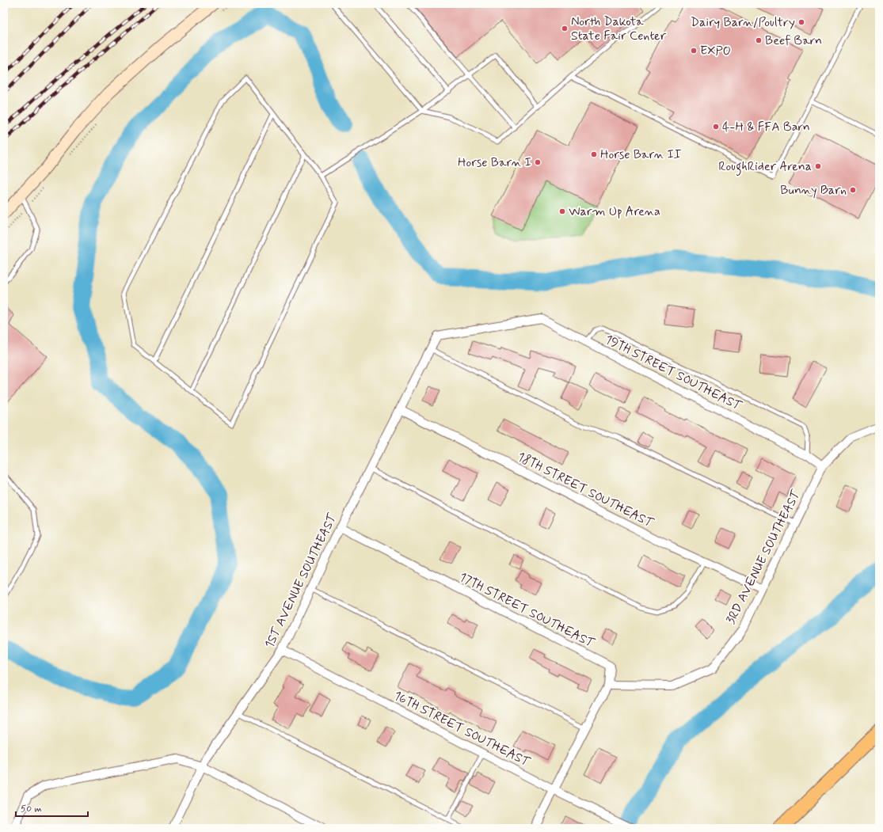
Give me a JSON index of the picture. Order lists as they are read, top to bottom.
{
  "streets": {
    "street": [
      "19TH STREET SOUTHEAST",
      "18TH STREET SOUTHEAST",
      "3RD AVENUE SOUTHEAST",
      "1ST AVENUE SOUTHEAST",
      "17TH STREET SOUTHEAST",
      "16TH STREET SOUTHEAST"
    ]
  },
  "crossings": [
    ["19TH STREET SOUTHEAST", "3RD AVENUE SOUTHEAST"],
    ["19TH STREET SOUTHEAST", "1ST AVENUE SOUTHEAST"],
    ["18TH STREET SOUTHEAST", "3RD AVENUE SOUTHEAST"],
    ["18TH STREET SOUTHEAST", "1ST AVENUE SOUTHEAST"],
    ["3RD AVENUE SOUTHEAST", "17TH STREET SOUTHEAST"],
    ["1ST AVENUE SOUTHEAST", "17TH STREET SOUTHEAST"],
    ["1ST AVENUE SOUTHEAST", "16TH STREET SOUTHEAST"]
  ],
  "places": [
    "Dairy Barn/Poultry",
    "North Dakota State Fair Center",
    "Beef Barn",
    "EXPO",
    "4-H & FFA Barn",
    "Horse Barn II",
    "Horse Barn I",
    "RoughRider Arena",
    "Bunny Barn",
    "Warm Up Arena"
  ],
  "scale_bar": "50 m"
}
